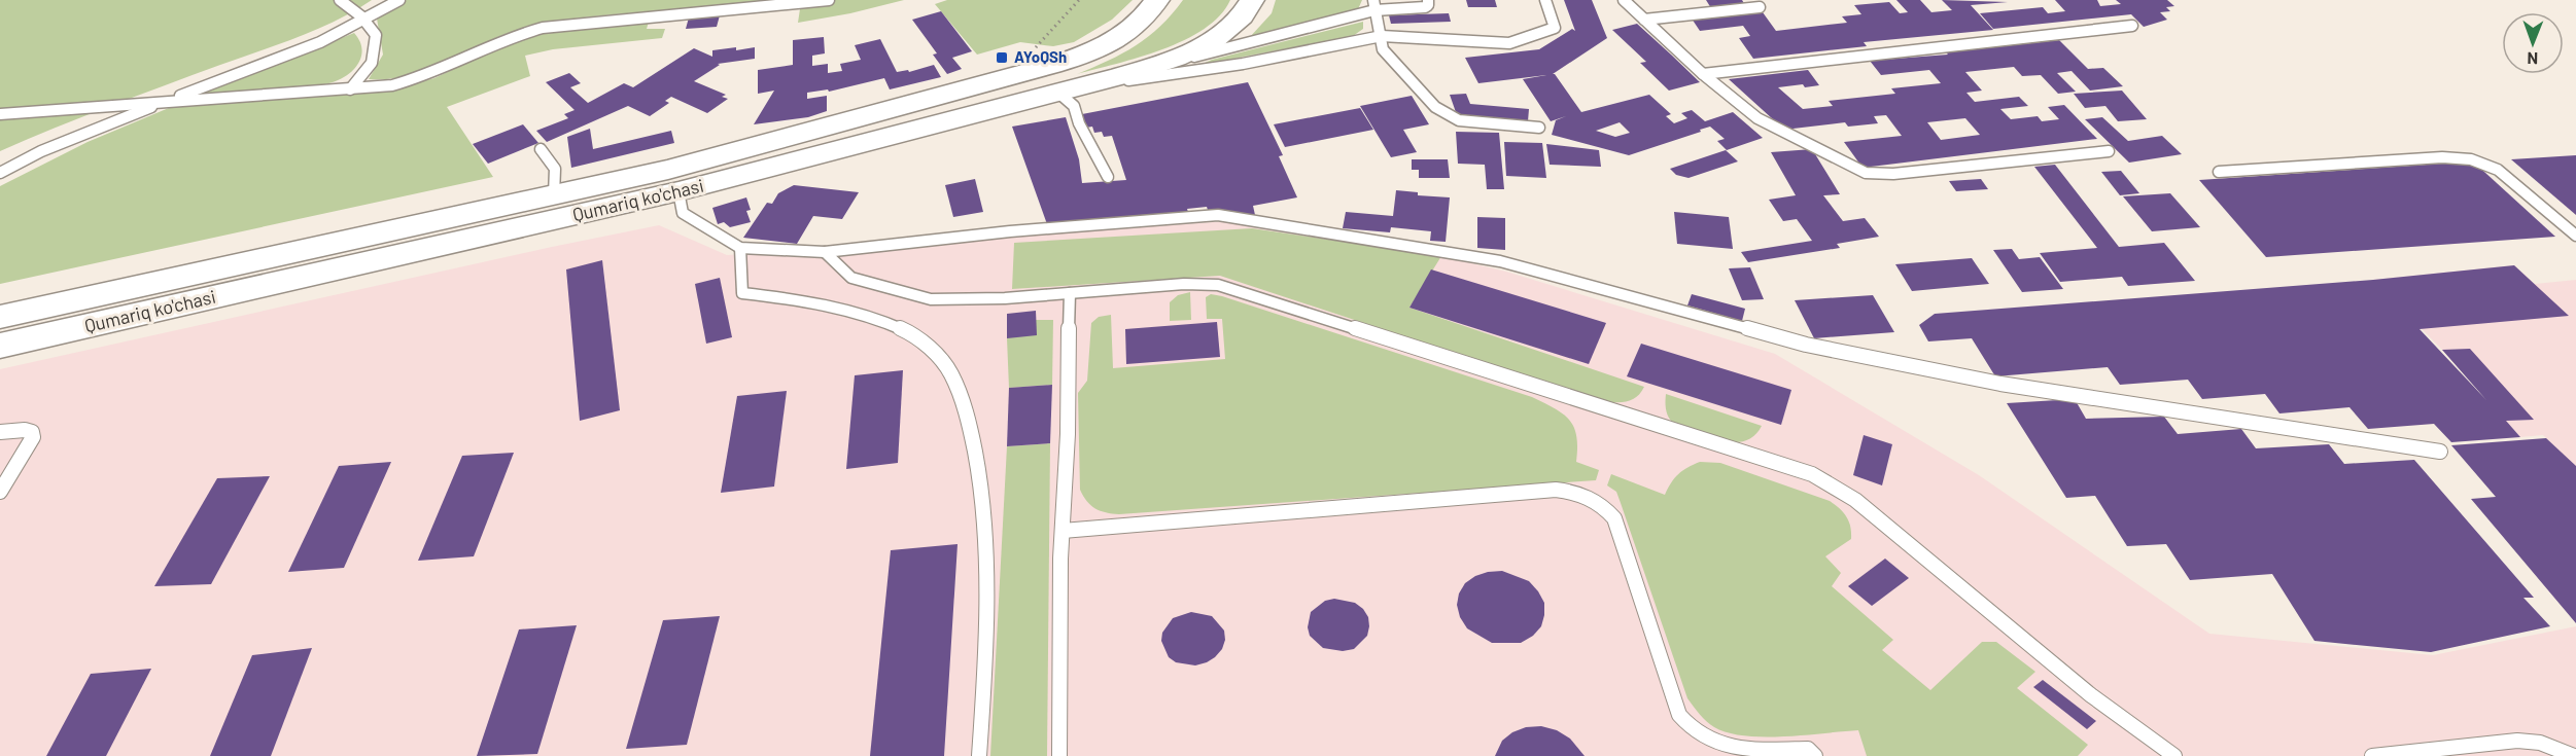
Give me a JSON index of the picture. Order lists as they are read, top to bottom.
{
  "streets": {
    "main road": ["Qumariq ko'chasi"]
  },
  "places": {
    "transit": ["AYoQSh"]
  },
  "north": "bottom"
}
